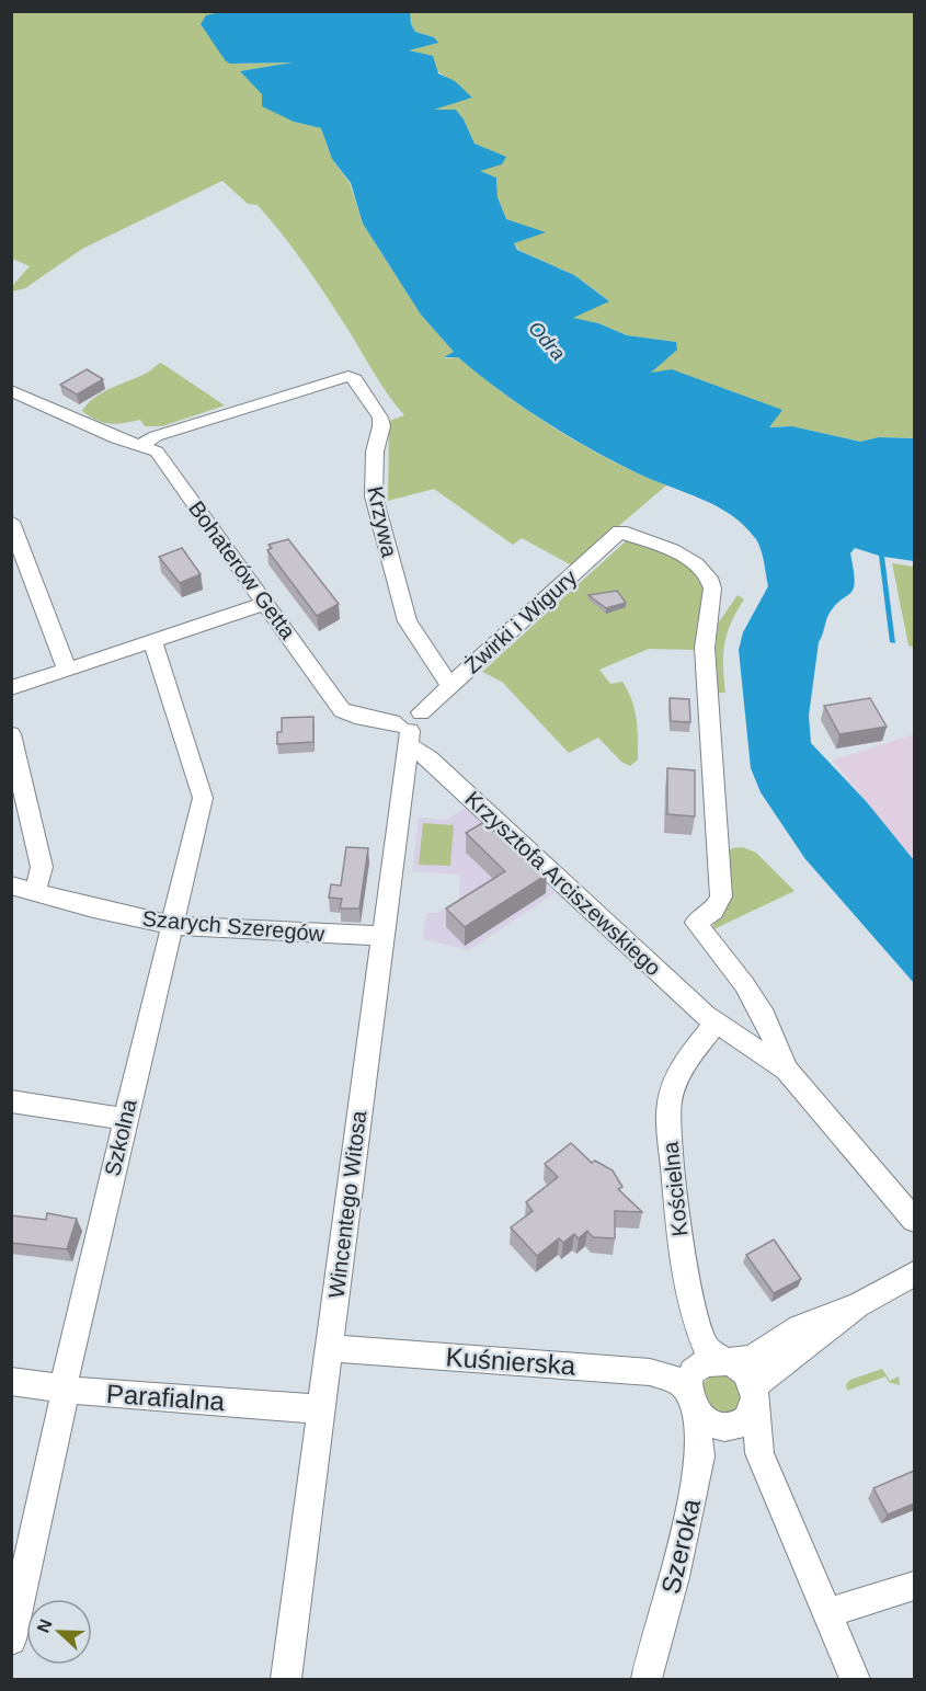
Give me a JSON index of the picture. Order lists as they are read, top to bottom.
{
  "streets": {
    "street": [
      "Krzywa",
      "Bohaterów Getta",
      "Żwirki i Wigury",
      "Krzysztofa Arciszewskiego",
      "Szarych Szeregów",
      "Szkolna",
      "Kościelna",
      "Wincentego Witosa",
      "Kuśnierska",
      "Parafialna",
      "Szeroka"
    ]
  },
  "crossings": [
    ["Krzywa", "Bohaterów Getta"],
    ["Krzywa", "Żwirki i Wigury"],
    ["Bohaterów Getta", "Żwirki i Wigury"],
    ["Bohaterów Getta", "Krzysztofa Arciszewskiego"],
    ["Bohaterów Getta", "Wincentego Witosa"],
    ["Żwirki i Wigury", "Krzysztofa Arciszewskiego"],
    ["Żwirki i Wigury", "Wincentego Witosa"],
    ["Krzysztofa Arciszewskiego", "Kościelna"],
    ["Krzysztofa Arciszewskiego", "Wincentego Witosa"],
    ["Szarych Szeregów", "Szkolna"],
    ["Szarych Szeregów", "Wincentego Witosa"],
    ["Szkolna", "Parafialna"],
    ["Kościelna", "Kuśnierska"],
    ["Kościelna", "Szeroka"],
    ["Wincentego Witosa", "Kuśnierska"],
    ["Wincentego Witosa", "Parafialna"],
    ["Kuśnierska", "Szeroka"]
  ],
  "water": ["Odra"],
  "north": "left"
}
